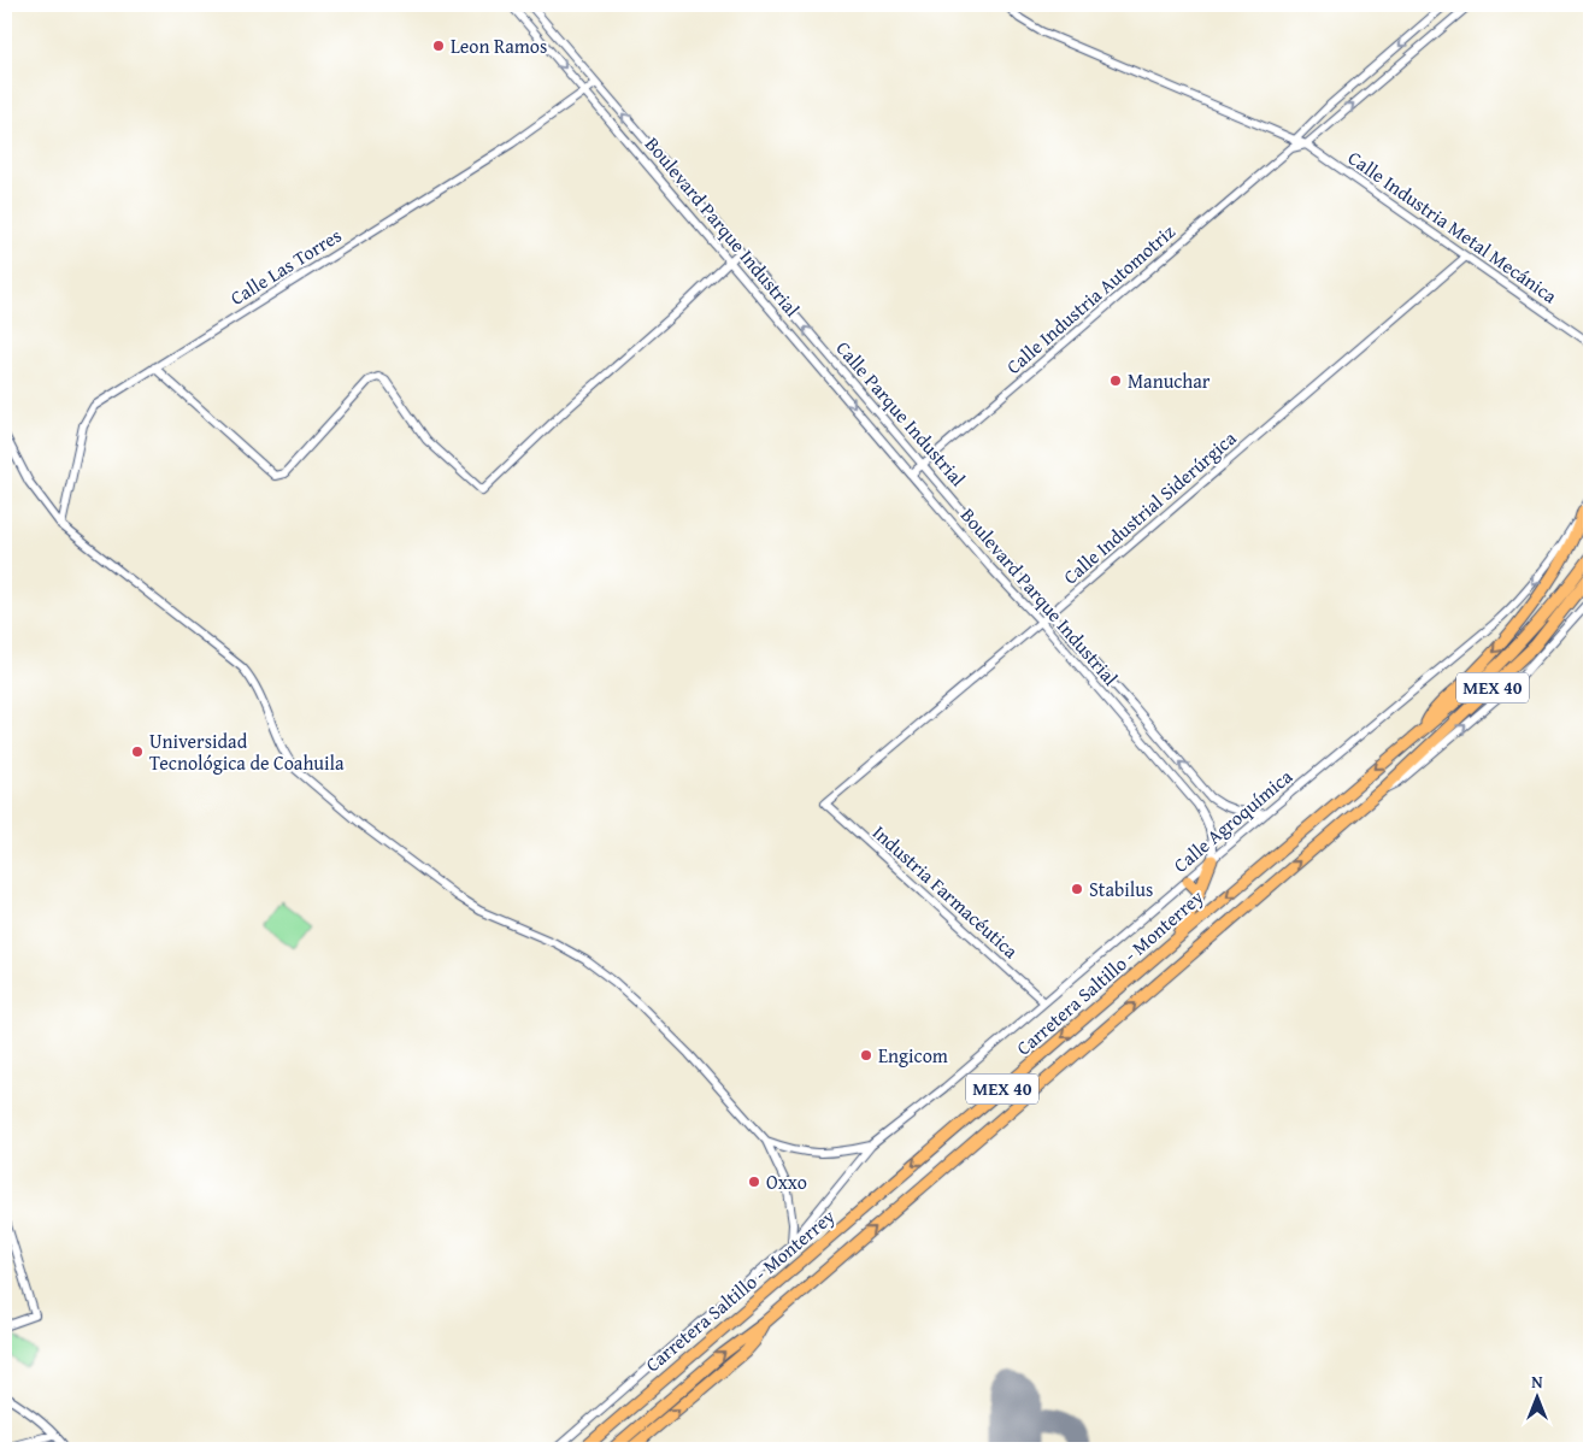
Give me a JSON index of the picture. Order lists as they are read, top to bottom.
{
  "streets": {
    "highway": ["MEX 40", "Carretera Saltillo - Monterrey"],
    "street": [
      "Boulevard Parque Industrial",
      "Calle Industria Metal Mecánica",
      "Calle Las Torres",
      "Calle Industria Automotriz",
      "Calle Parque Industrial",
      "Calle Industrial Siderúrgica",
      "Calle Agroquímica",
      "Industria Farmacéutica"
    ]
  },
  "crossings": [
    ["Boulevard Parque Industrial", "Calle Las Torres"],
    ["Boulevard Parque Industrial", "Calle Industria Automotriz"],
    ["Boulevard Parque Industrial", "Calle Industrial Siderúrgica"],
    ["Boulevard Parque Industrial", "Calle Agroquímica"],
    ["Calle Industria Metal Mecánica", "Calle Industria Automotriz"],
    ["Calle Industria Metal Mecánica", "Calle Industrial Siderúrgica"],
    ["Calle Las Torres", "Calle Parque Industrial"],
    ["Calle Industria Automotriz", "Calle Parque Industrial"],
    ["Calle Parque Industrial", "Calle Industrial Siderúrgica"],
    ["Calle Parque Industrial", "Calle Agroquímica"],
    ["Calle Industrial Siderúrgica", "Industria Farmacéutica"],
    ["Calle Agroquímica", "Industria Farmacéutica"]
  ],
  "one_way": ["Calle Parque Industrial"],
  "places": [
    "Leon Ramos",
    "Manuchar",
    "Universidad Tecnológica de Coahuila",
    "Stabilus",
    "Engicom",
    "Oxxo"
  ],
  "north": "top"
}
